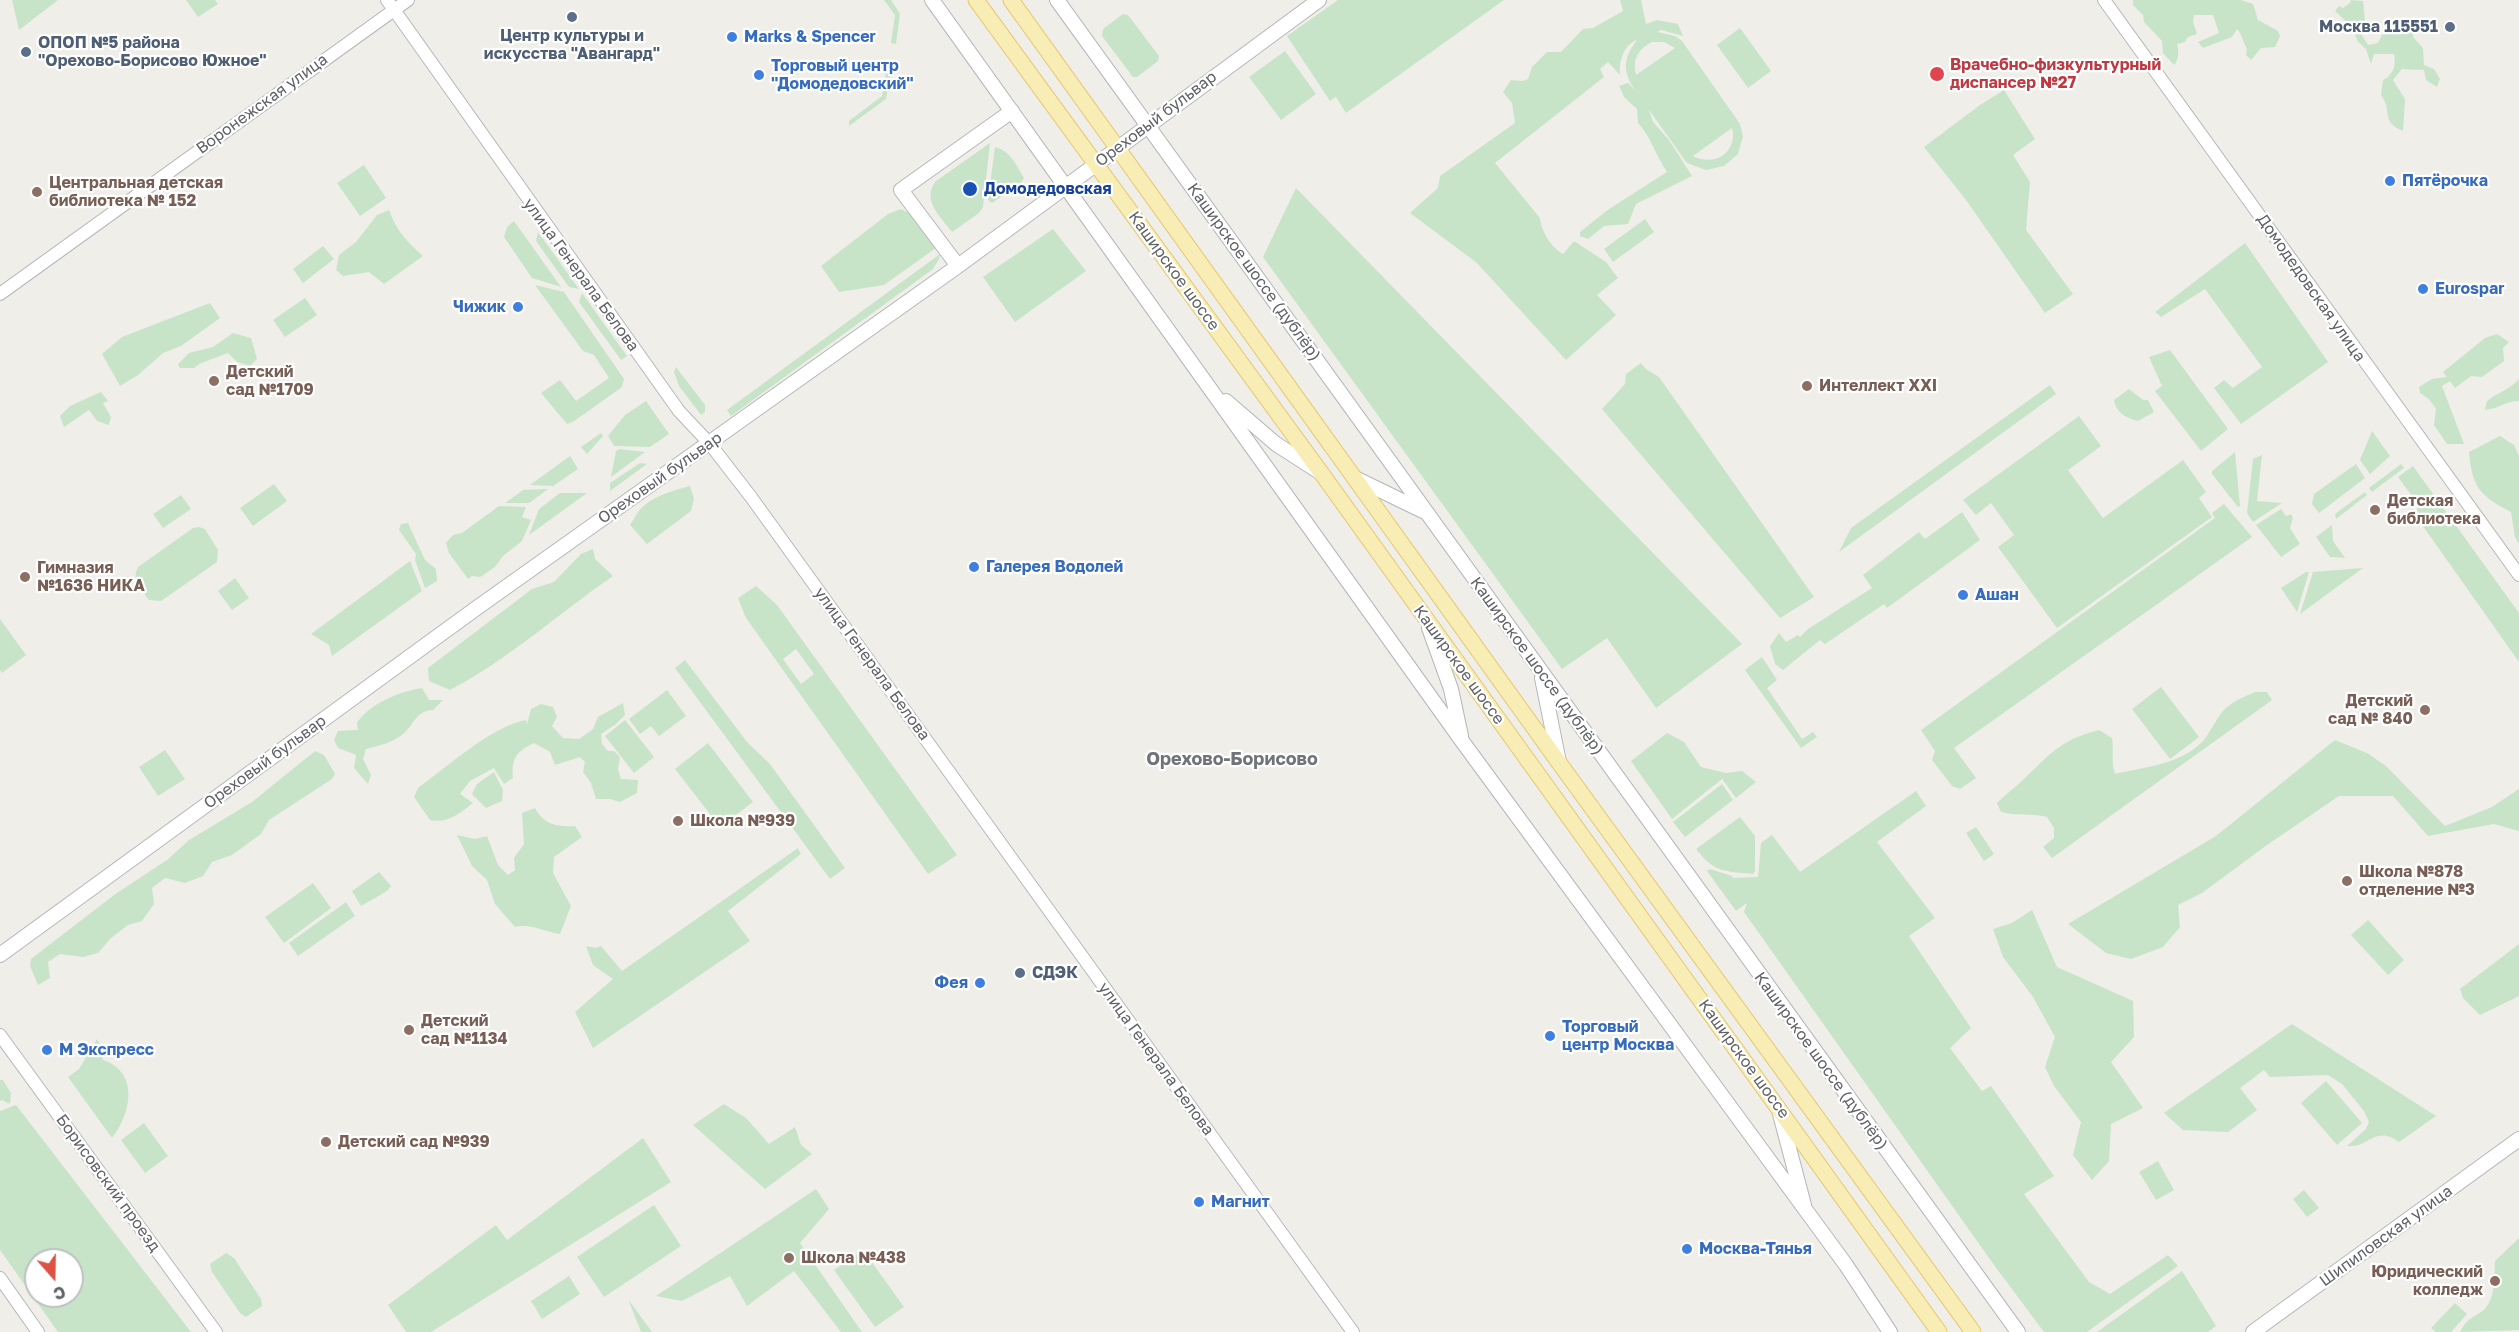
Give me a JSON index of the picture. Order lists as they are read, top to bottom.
{
  "streets": {
    "main road": [
      "Ореховый бульвар",
      "Каширское шоссе",
      "Каширское шоссе (дублёр)",
      "Шипиловская улица"
    ],
    "street": [
      "Воронежская улица",
      "улица Генерала Белова",
      "Домодедовская улица",
      "Борисовский проезд"
    ]
  },
  "crossings": [
    ["Воронежская улица", "улица Генерала Белова"],
    ["Ореховый бульвар", "Каширское шоссе"],
    ["Ореховый бульвар", "Каширское шоссе (дублёр)"],
    ["Ореховый бульвар", "улица Генерала Белова"]
  ],
  "districts": ["Орехово-Борисово"],
  "places": [
    "Центр культуры и искусства \"Авангард\"",
    "Москва 115551",
    "Marks & Spencer",
    "ОПОП №5 района \"Орехово-Борисово Южное\"",
    "Врачебно-физкультурный диспансер №27",
    "Торговый центр \"Домодедовский\"",
    "Пятёрочка",
    "Домодедовская",
    "Центральная детская библиотека № 152",
    "Eurospar",
    "Чижик",
    "Детский сад №1709",
    "Интеллект XXI",
    "Детская библиотека",
    "Галерея Водолей",
    "Гимназия №1636 НИКА",
    "Ашан",
    "Детский сад № 840",
    "Школа №939",
    "Школа №878 отделение №3",
    "СДЭК",
    "Фея",
    "Детский сад №1134",
    "Торговый центр Москва",
    "М Экспресс",
    "Детский сад №939",
    "Магнит",
    "Москва-Тянья",
    "Школа №438",
    "Юридический колледж"
  ],
  "north": "bottom"
}
